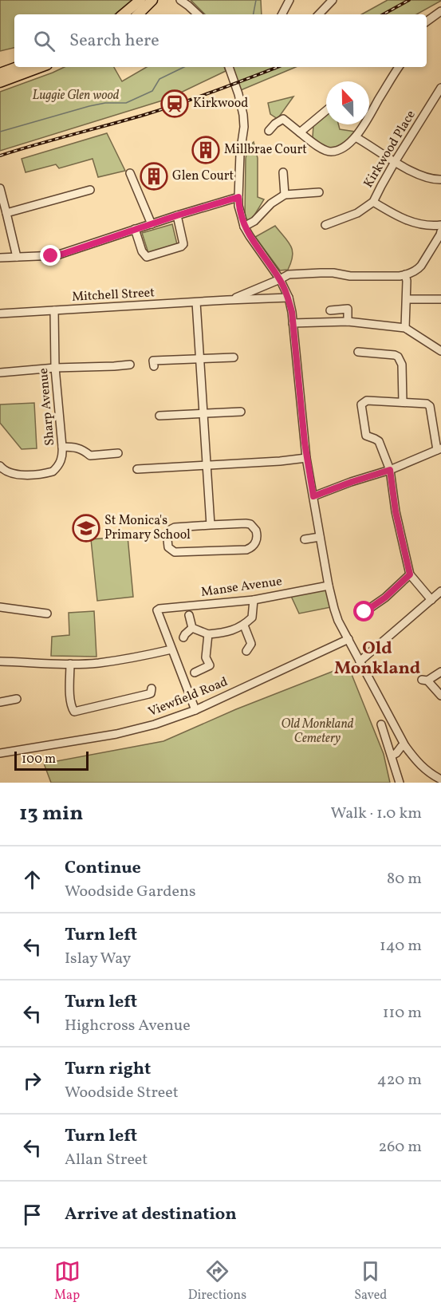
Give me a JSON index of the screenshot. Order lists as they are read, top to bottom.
{
  "streets": {
    "street": [
      "Kirkwood Place",
      "Mitchell Street",
      "Sharp Avenue",
      "Manse Avenue",
      "Viewfield Road"
    ]
  },
  "crossings": [
    ["Mitchell Street", "Sharp Avenue"]
  ],
  "districts": ["Old Monkland"],
  "parks": ["Luggie Glen wood", "Old Monkland Cemetery"],
  "places": {
    "station": ["Kirkwood"],
    "building": ["Millbrae Court", "Glen Court"],
    "school or university": ["St Monica's Primary School"]
  },
  "scale_bar": "100 m",
  "north": "top",
  "page": {
    "search": "Search here",
    "scale": "100 m",
    "heading": ["13 min", "Walk · 1.0 km"],
    "list": [
      ["Continue", "Woodside Gardens", "80 m"],
      ["Turn left", "Islay Way", "140 m"],
      ["Turn left", "Highcross Avenue", "110 m"],
      ["Turn right", "Woodside Street", "420 m"],
      ["Turn left", "Allan Street", "260 m"],
      "Arrive at destination"
    ],
    "nav": ["Map", "Directions", "Saved"]
  }
}
